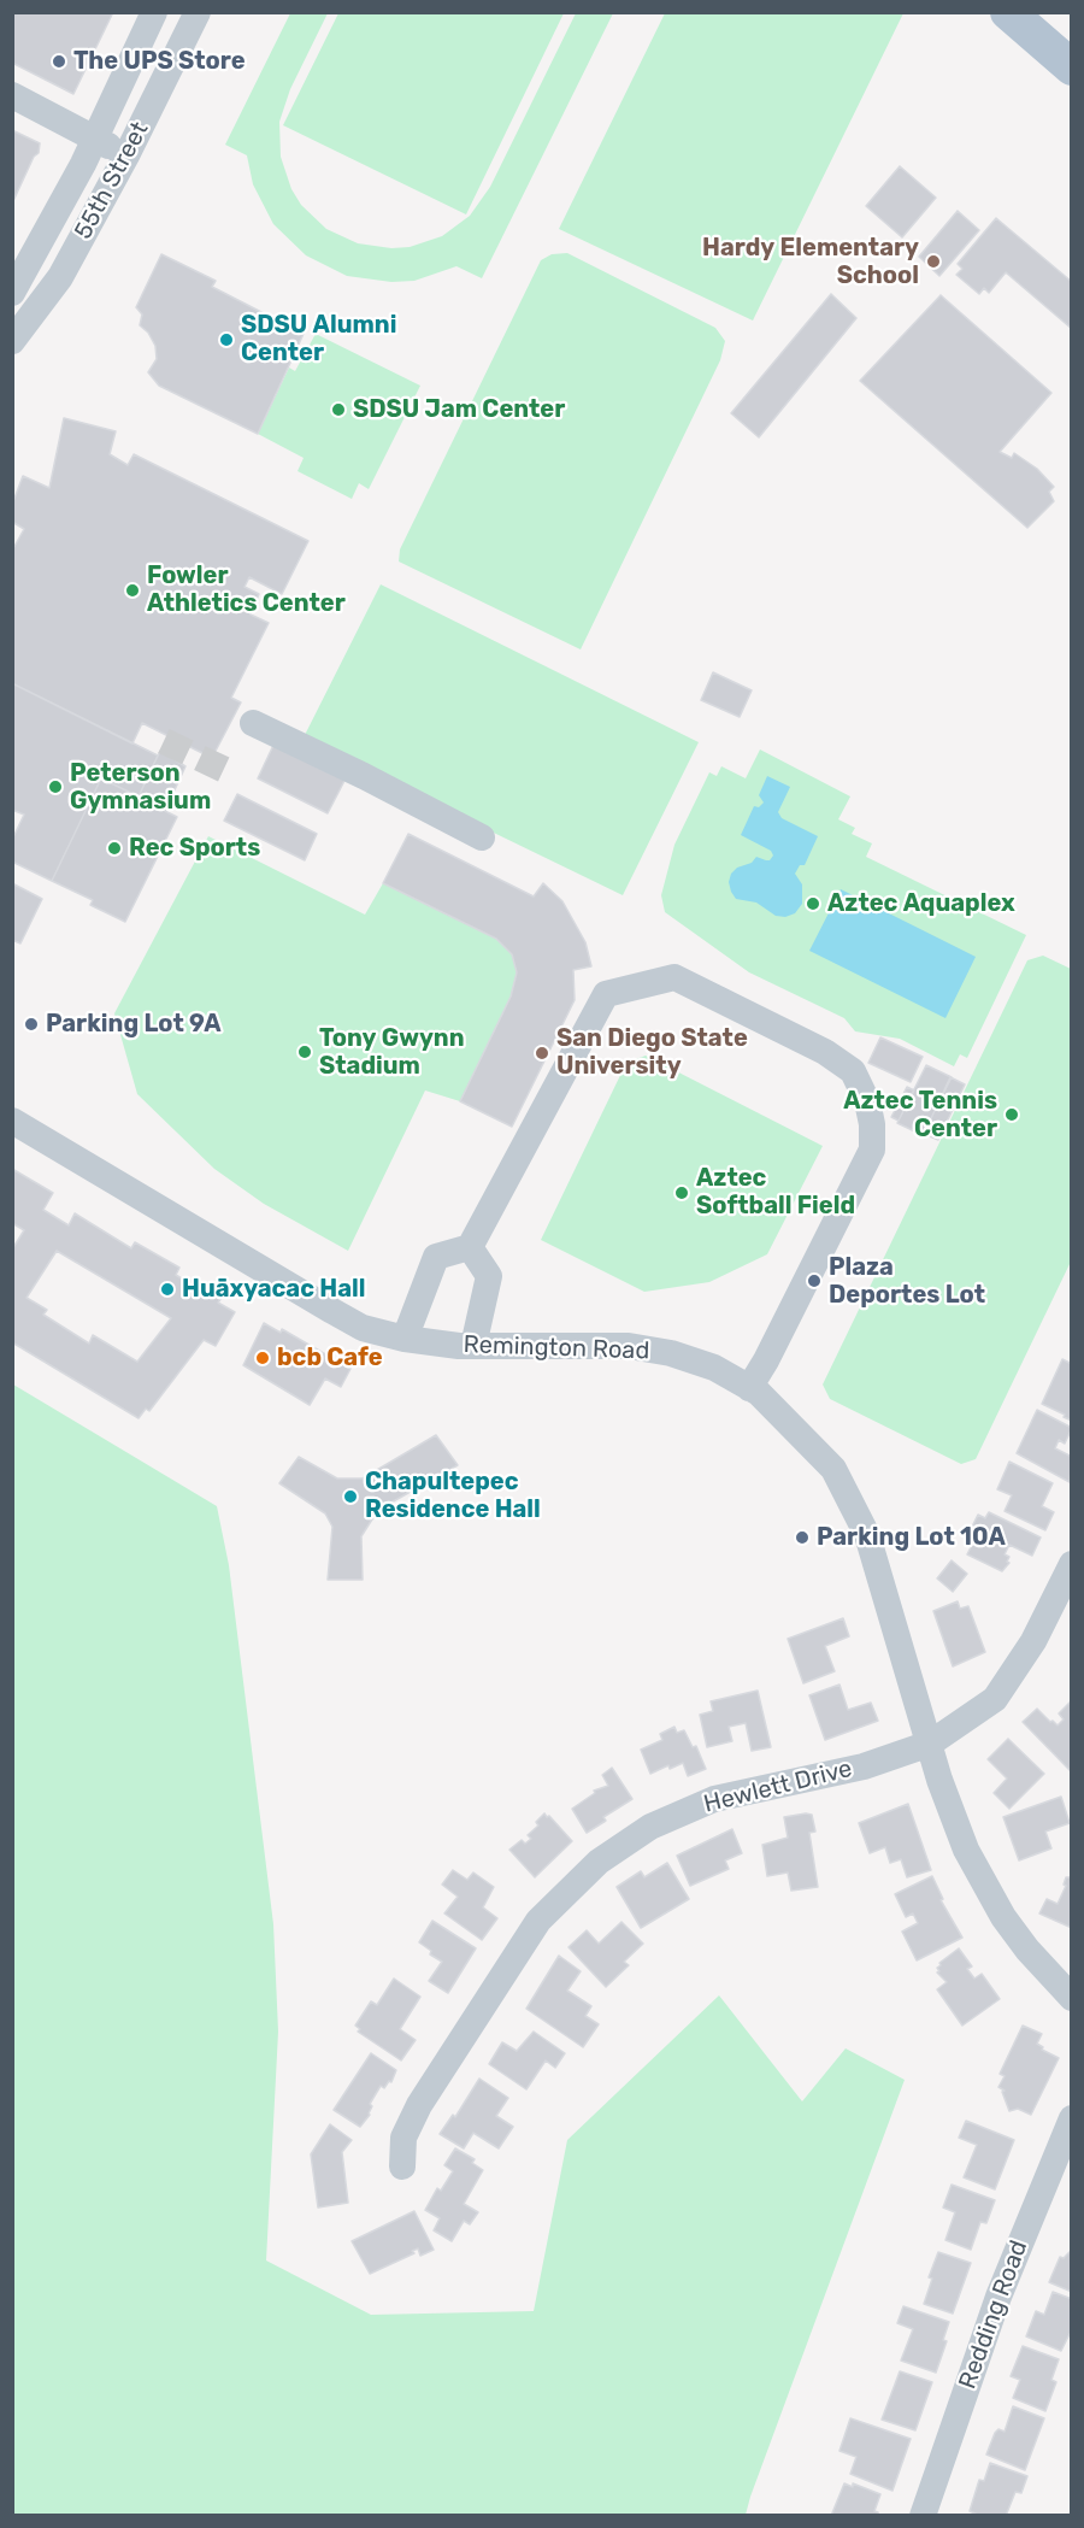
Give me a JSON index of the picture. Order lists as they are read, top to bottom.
{
  "streets": {
    "street": [
      "55th Street",
      "Remington Road",
      "Hewlett Drive",
      "Redding Road"
    ]
  },
  "crossings": [
    ["Remington Road", "Hewlett Drive"]
  ],
  "places": [
    "The UPS Store",
    "Hardy Elementary School",
    "SDSU Alumni Center",
    "SDSU Jam Center",
    "Fowler Athletics Center",
    "Peterson Gymnasium",
    "Rec Sports",
    "Aztec Aquaplex",
    "Parking Lot 9A",
    "Tony Gwynn Stadium",
    "San Diego State University",
    "Aztec Tennis Center",
    "Aztec Softball Field",
    "Plaza Deportes Lot",
    "Huāxyacac Hall",
    "bcb Cafe",
    "Chapultepec Residence Hall",
    "Parking Lot 10A"
  ]
}
